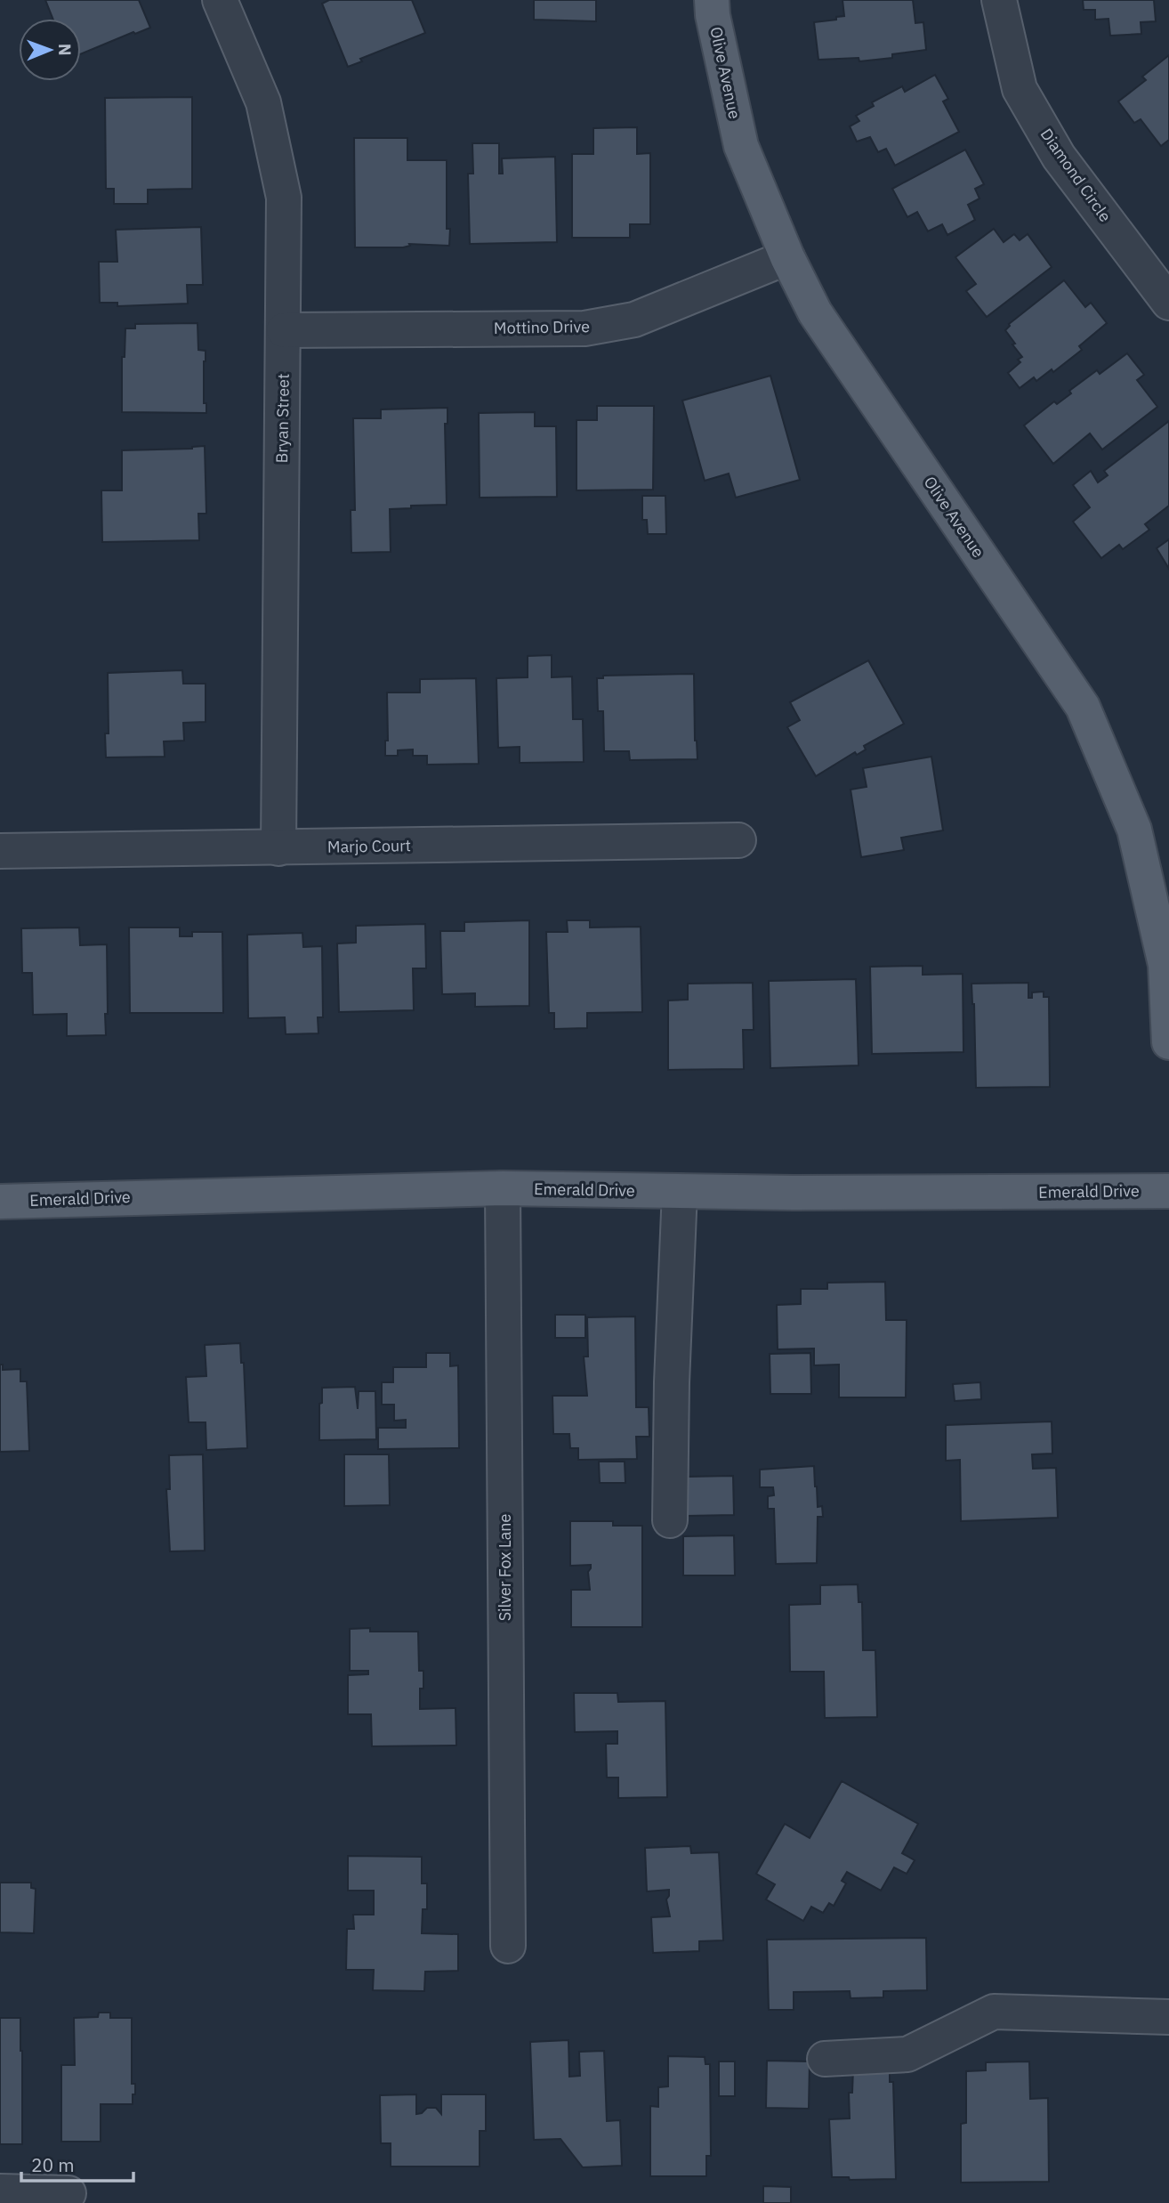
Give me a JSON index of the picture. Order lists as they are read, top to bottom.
{
  "streets": {
    "main road": ["Olive Avenue", "Emerald Drive"],
    "street": [
      "Diamond Circle",
      "Mottino Drive",
      "Bryan Street",
      "Marjo Court",
      "Silver Fox Lane"
    ]
  },
  "crossings": [
    ["Olive Avenue", "Mottino Drive"],
    ["Mottino Drive", "Bryan Street"],
    ["Bryan Street", "Marjo Court"],
    ["Emerald Drive", "Silver Fox Lane"]
  ],
  "scale_bar": "20 m",
  "north": "right"
}
